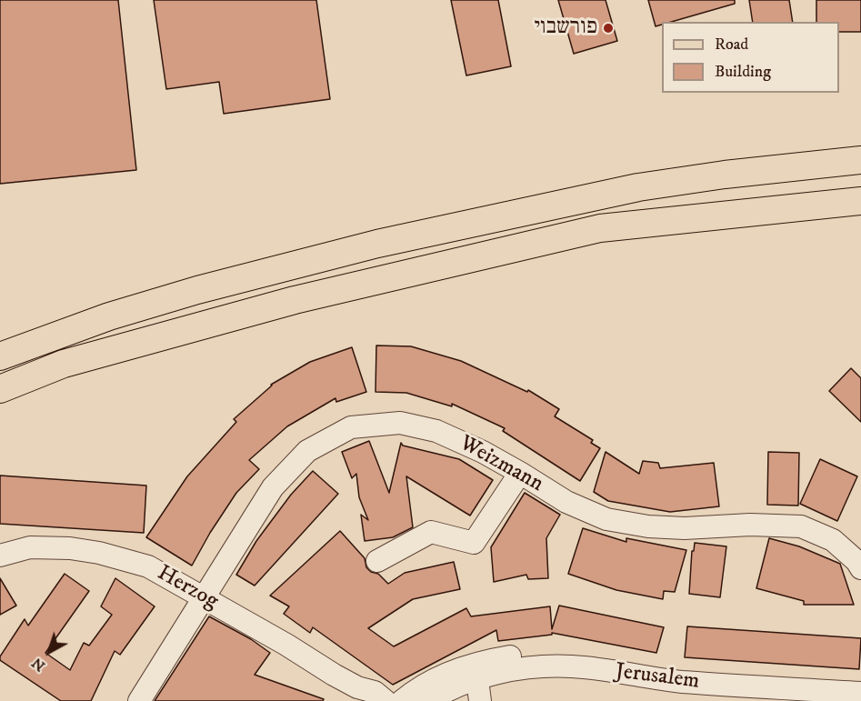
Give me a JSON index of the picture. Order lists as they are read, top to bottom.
{
  "streets": {
    "street": ["Weizmann", "Herzog", "Jerusalem"]
  },
  "crossings": [
    ["Weizmann", "Herzog"]
  ],
  "places": ["פורשבוי"],
  "legend": ["Road", "Building"],
  "north": "bottom left"
}
